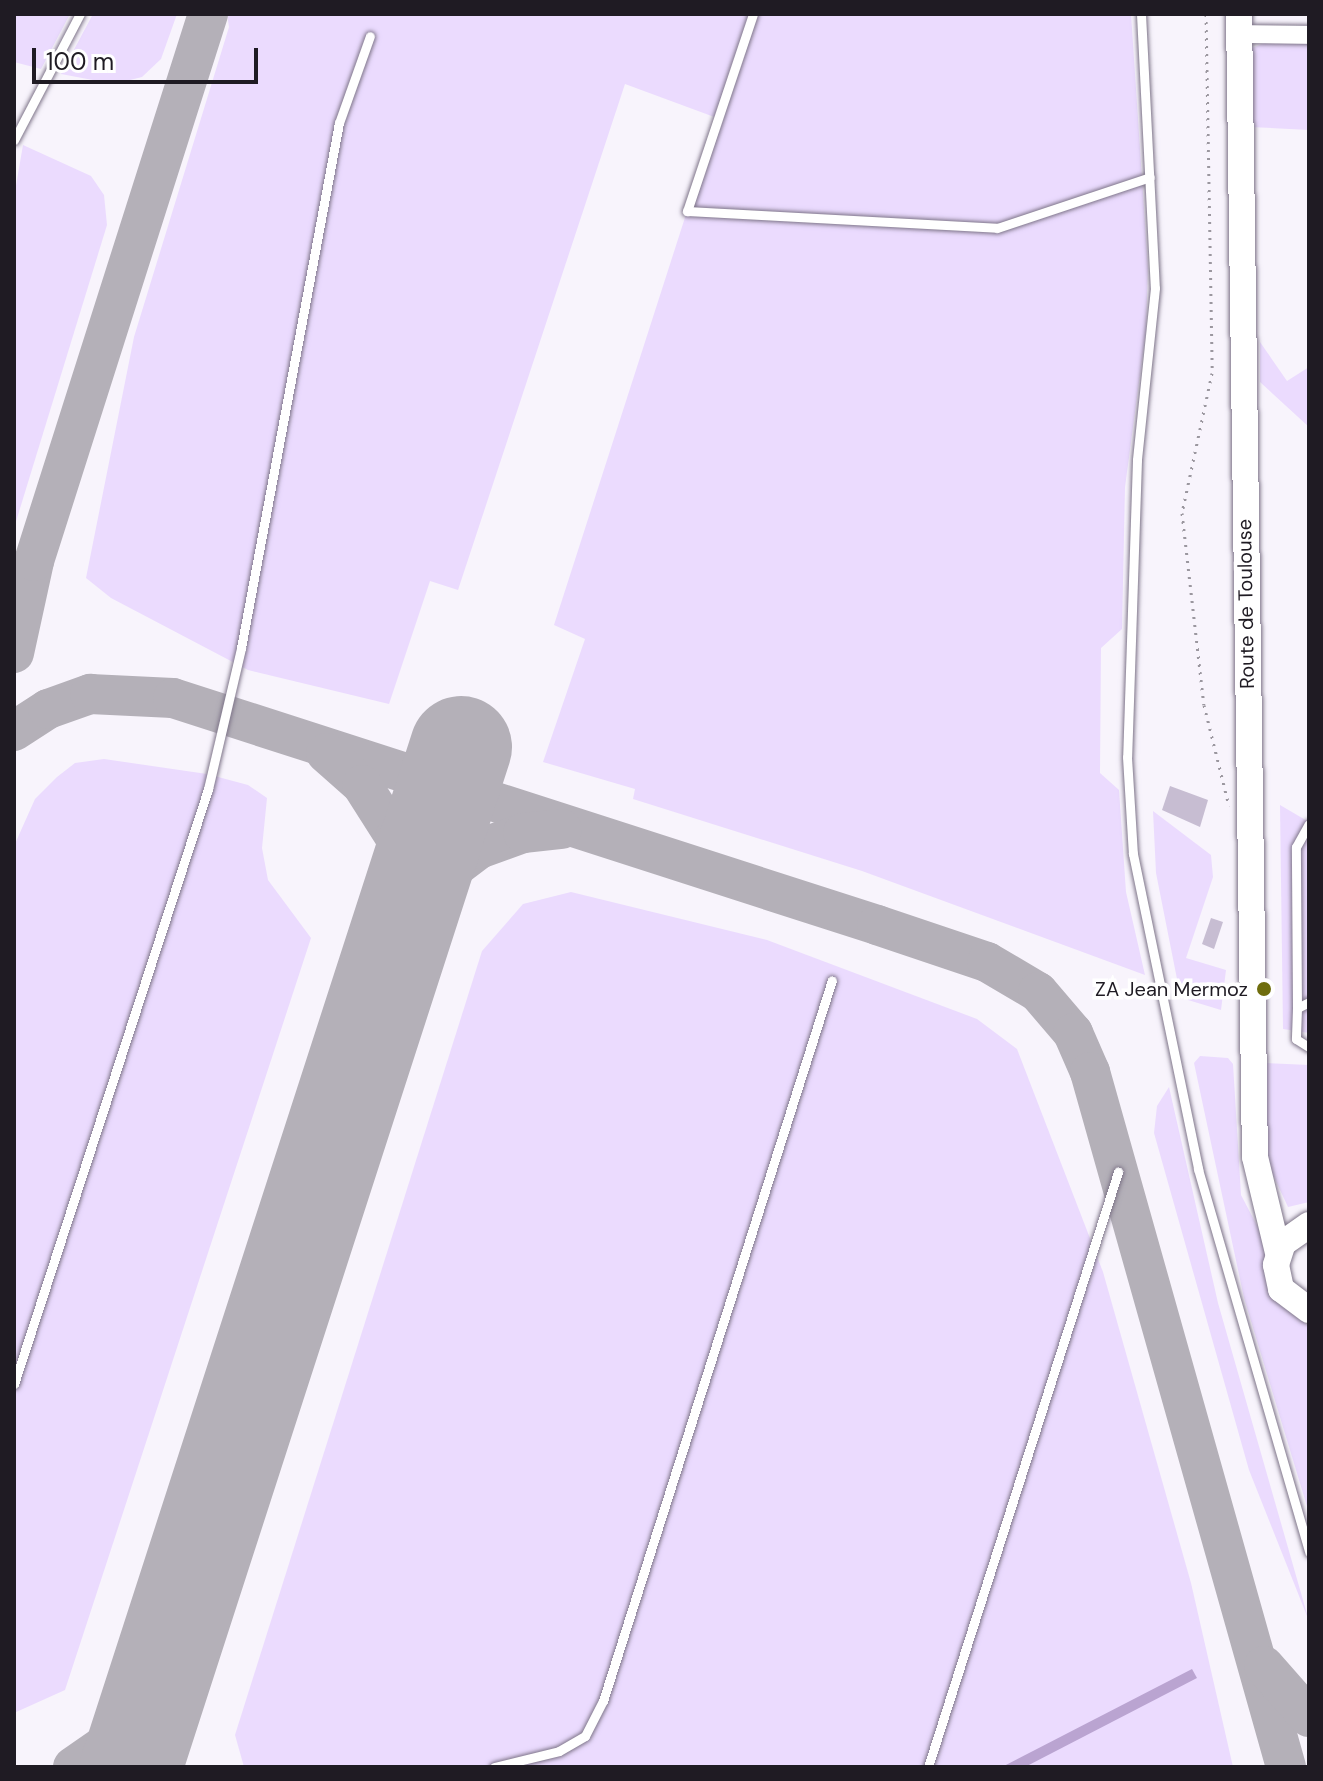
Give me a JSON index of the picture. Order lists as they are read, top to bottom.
{
  "streets": {
    "main road": ["Route de Toulouse"]
  },
  "places": ["ZA Jean Mermoz"],
  "scale_bar": "100 m"
}
